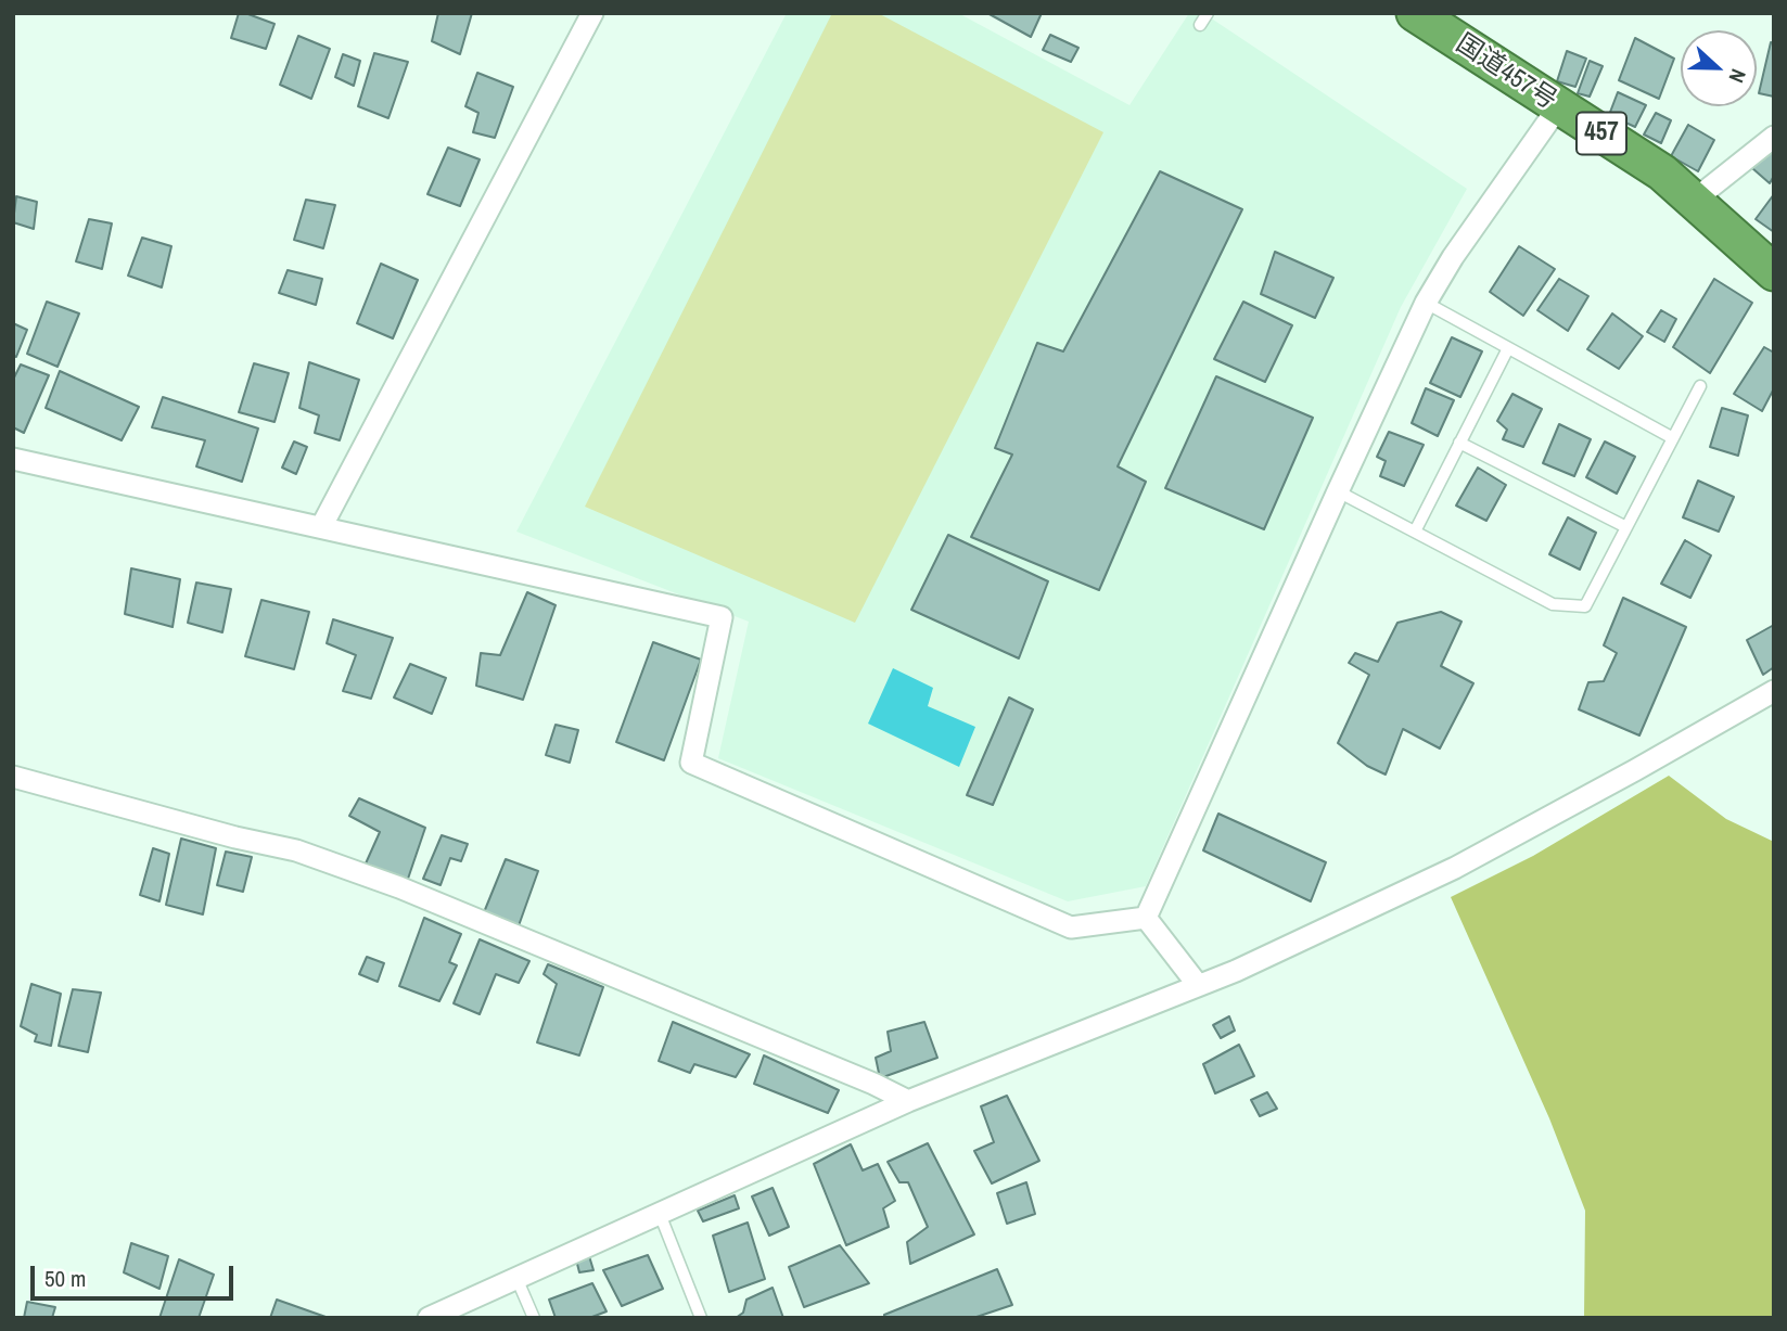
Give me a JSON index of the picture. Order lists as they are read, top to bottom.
{
  "streets": {
    "highway": ["国道457号", "457"]
  },
  "scale_bar": "50 m",
  "north": "right"
}
